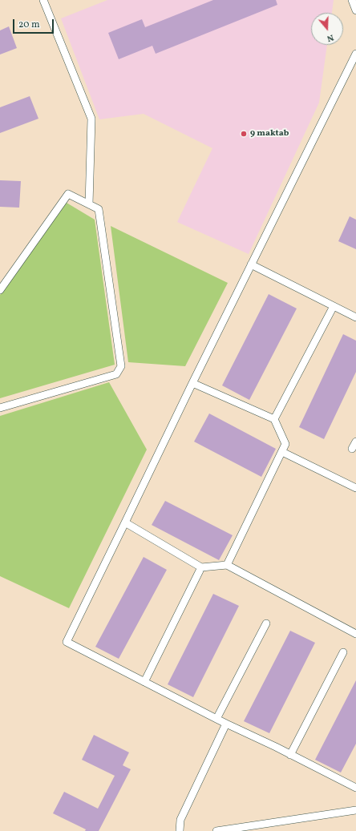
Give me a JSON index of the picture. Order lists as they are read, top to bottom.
{
  "places": ["9 maktab"],
  "scale_bar": "20 m",
  "north": "bottom"
}
